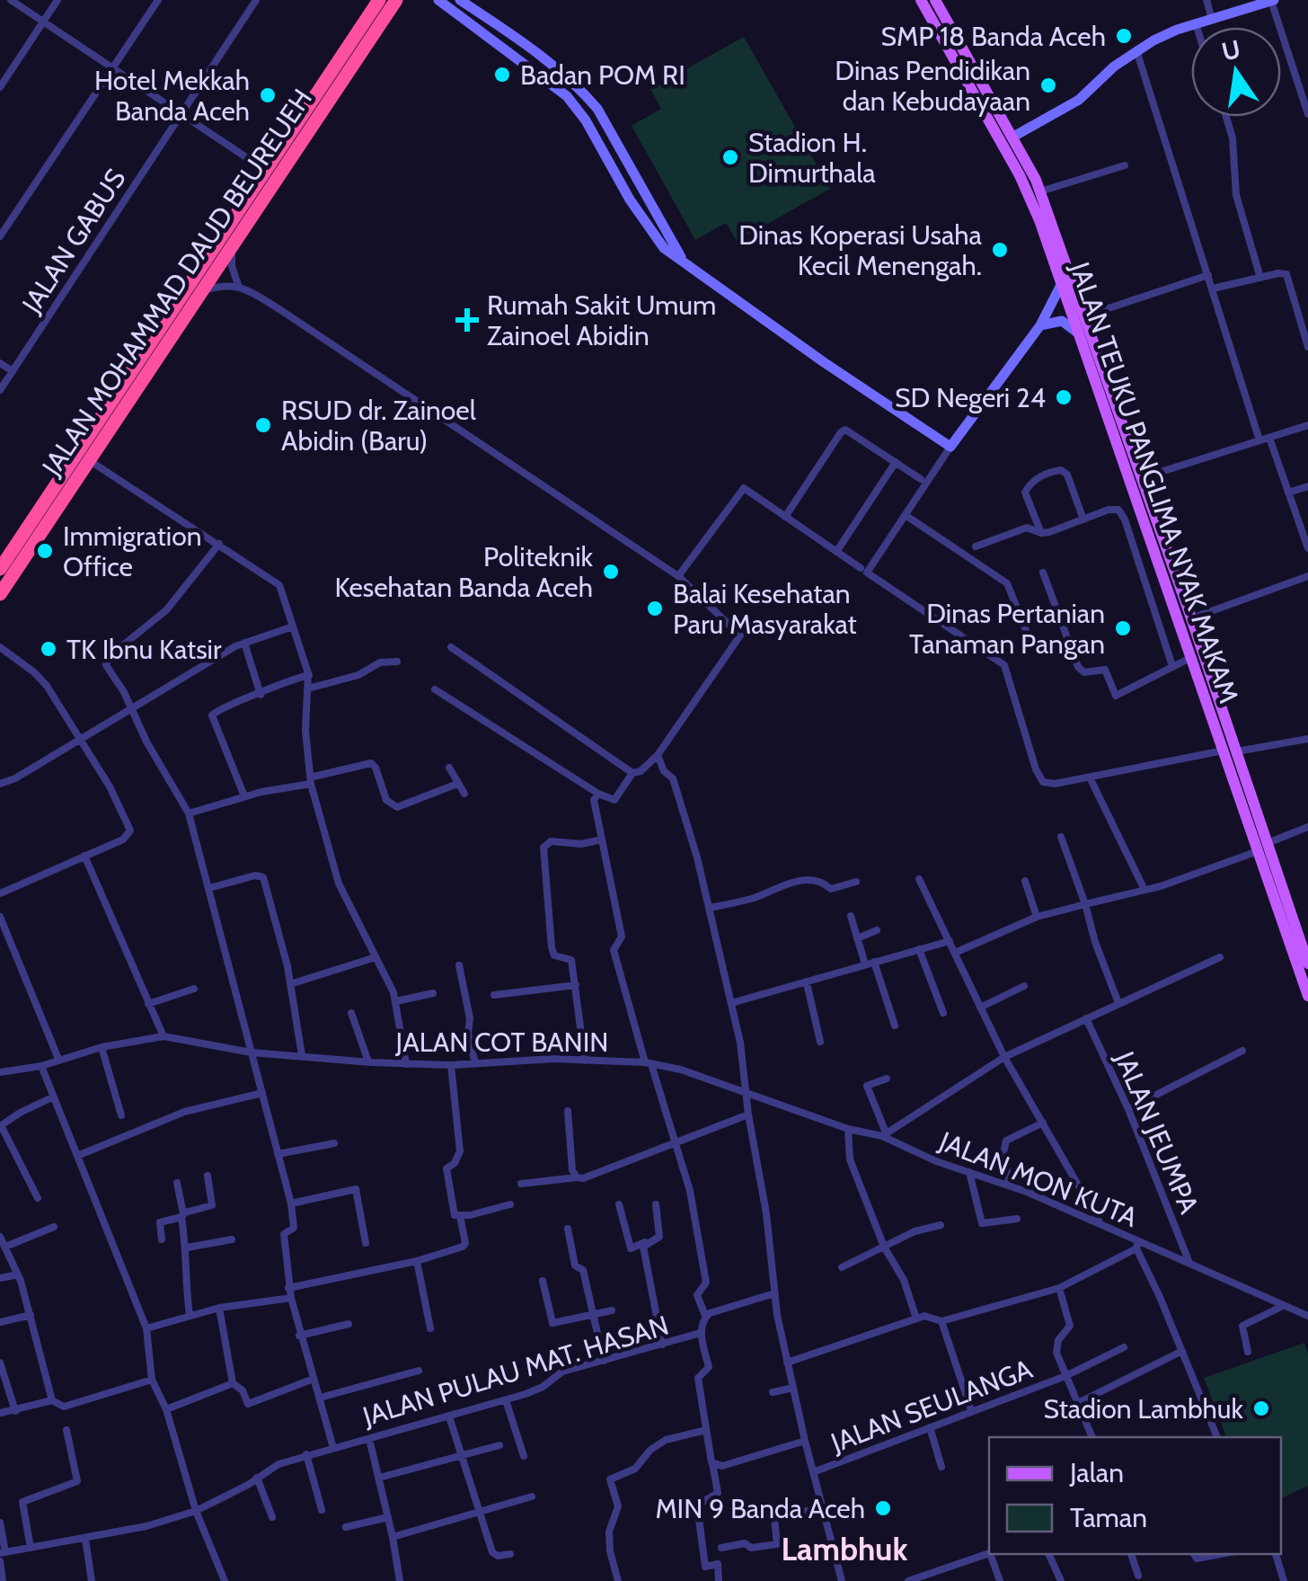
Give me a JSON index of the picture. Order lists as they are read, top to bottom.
{
  "streets": {
    "highway": ["JALAN MOHAMMAD DAUD BEUREUEH"],
    "main road": ["JALAN TEUKU PANGLIMA NYAK MAKAM"],
    "street": [
      "JALAN GABUS",
      "JALAN COT BANIN",
      "JALAN JEUMPA",
      "JALAN MON KUTA",
      "JALAN PULAU MAT. HASAN",
      "JALAN SEULANGA"
    ]
  },
  "crossings": [
    ["JALAN COT BANIN", "JALAN MON KUTA"],
    ["JALAN JEUMPA", "JALAN MON KUTA"]
  ],
  "districts": ["Lambhuk"],
  "places": {
    "other": [
      "SMP 18 Banda Aceh",
      "Badan POM RI",
      "Dinas Pendidikan dan Kebudayaan",
      "Hotel Mekkah Banda Aceh",
      "Stadion H. Dimurthala",
      "Dinas Koperasi Usaha Kecil Menengah.",
      "SD Negeri 24",
      "RSUD dr. Zainoel Abidin (Baru)",
      "Immigration Office",
      "Politeknik Kesehatan Banda Aceh",
      "Balai Kesehatan Paru Masyarakat",
      "Dinas Pertanian Tanaman Pangan",
      "TK Ibnu Katsir",
      "Stadion Lambhuk",
      "MIN 9 Banda Aceh"
    ],
    "health": ["Rumah Sakit Umum Zainoel Abidin"]
  },
  "legend": ["Jalan", "Taman"],
  "north": "top"
}
